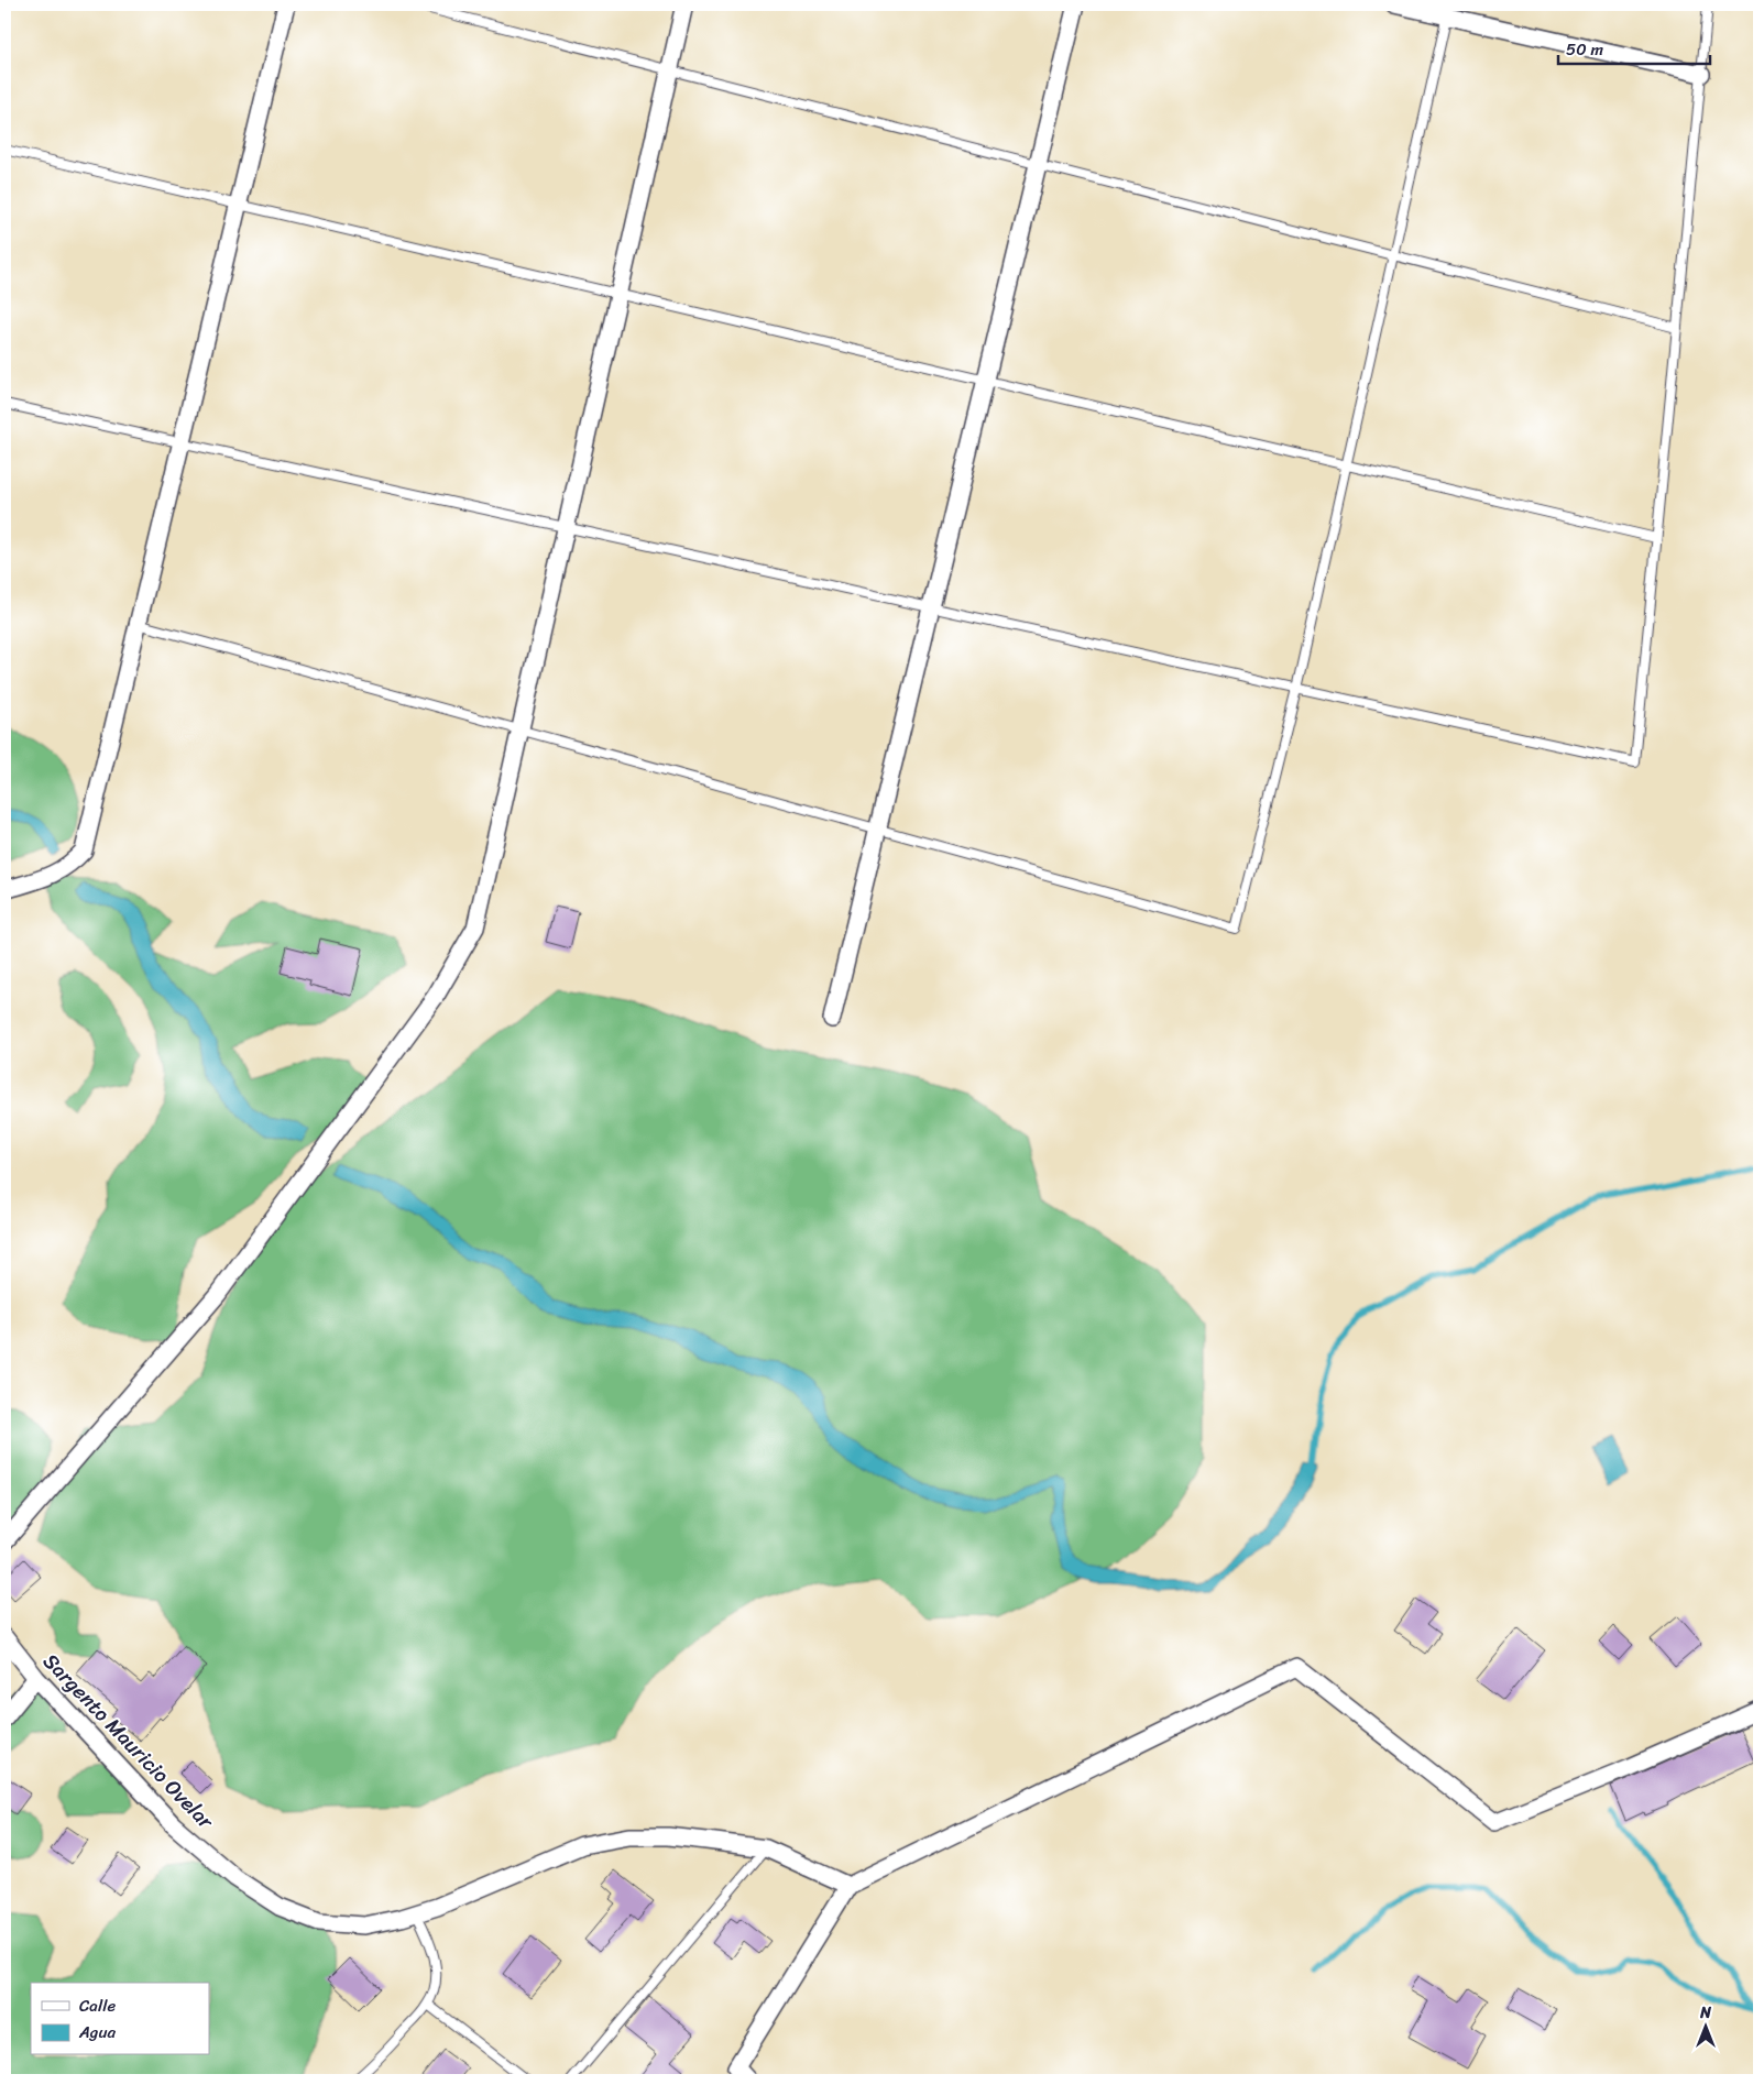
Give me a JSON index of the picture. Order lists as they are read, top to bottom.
{
  "streets": {
    "street": ["Sargento Mauricio Ovelar"]
  },
  "legend": ["Calle", "Agua"],
  "scale_bar": "50 m",
  "north": "top"
}
